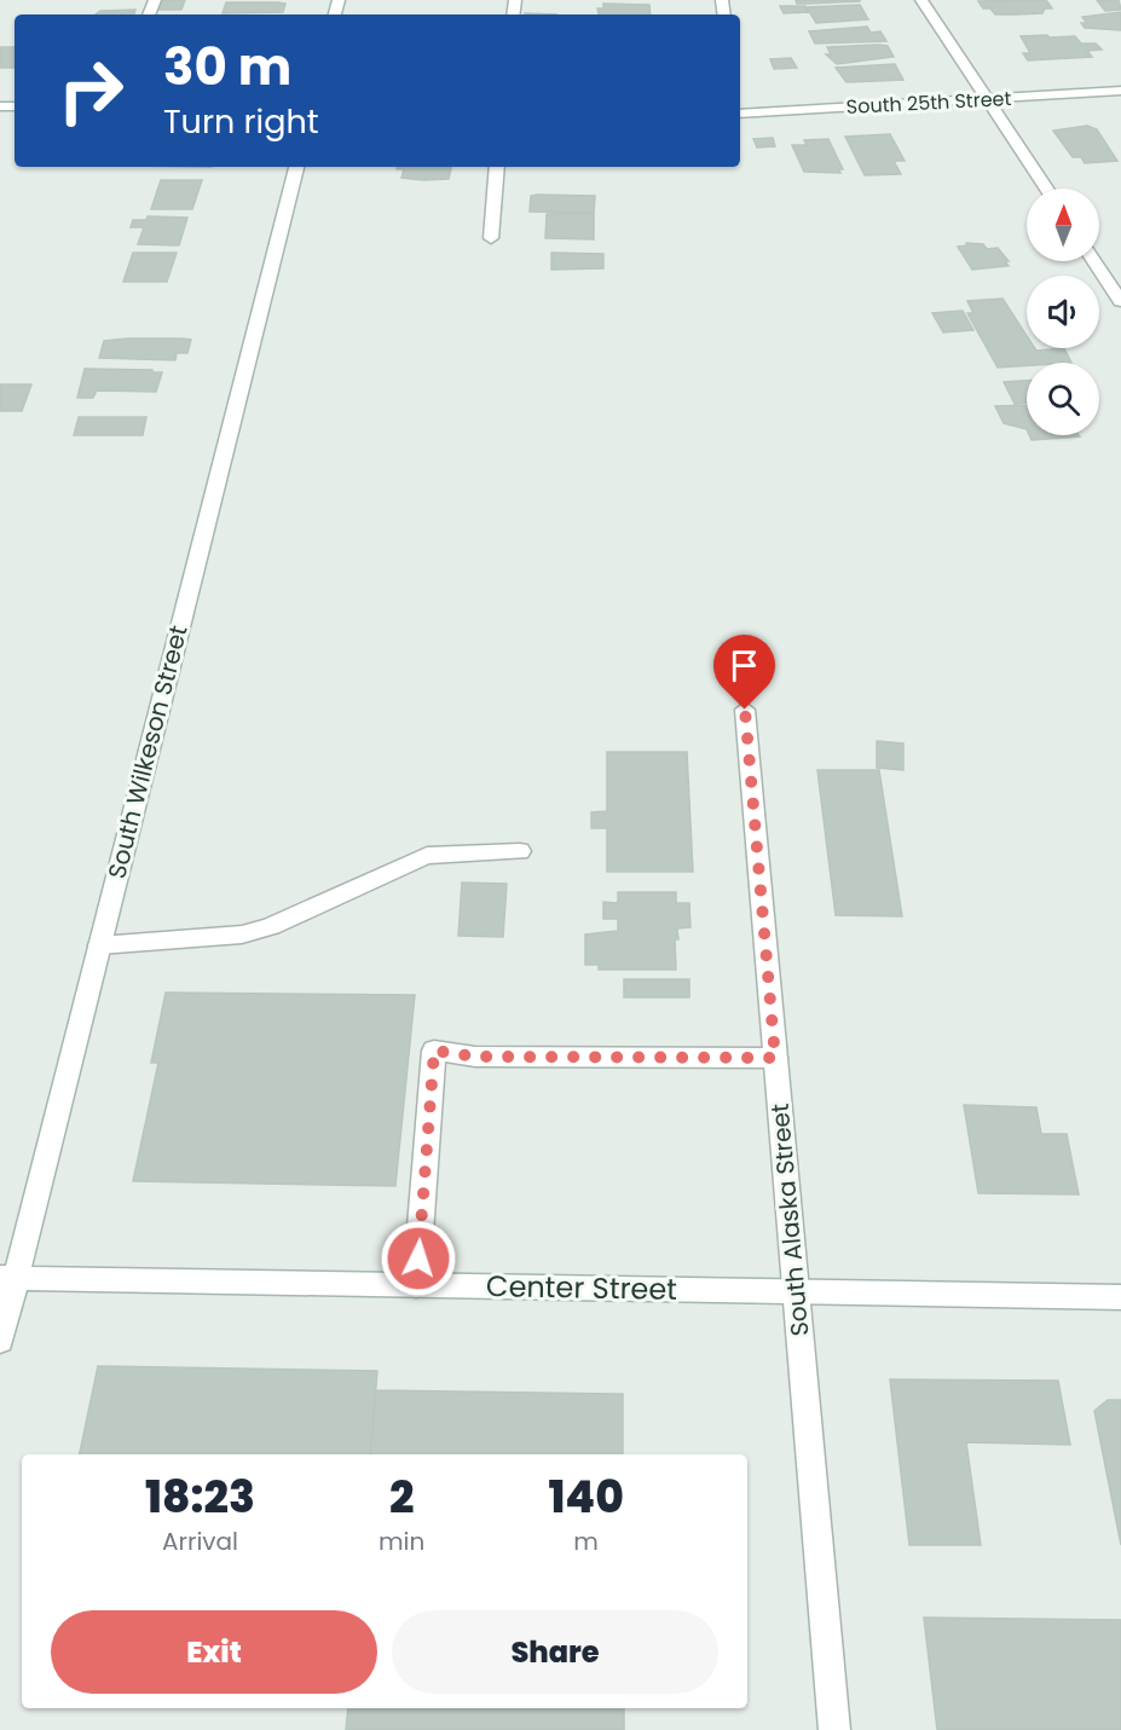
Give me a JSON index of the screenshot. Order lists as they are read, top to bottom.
{
  "streets": {
    "street": [
      "South 25th Street",
      "South Wilkeson Street",
      "South Alaska Street",
      "Center Street"
    ]
  },
  "crossings": [
    ["South Wilkeson Street", "Center Street"],
    ["South Alaska Street", "Center Street"]
  ],
  "north": "top",
  "page": {
    "turn": ["30 m", "Turn right"],
    "eta": [
      "18:23",
      "Arrival",
      "2",
      "min",
      "140",
      "m"
    ],
    "buttons": ["Exit", "Share"]
  }
}
